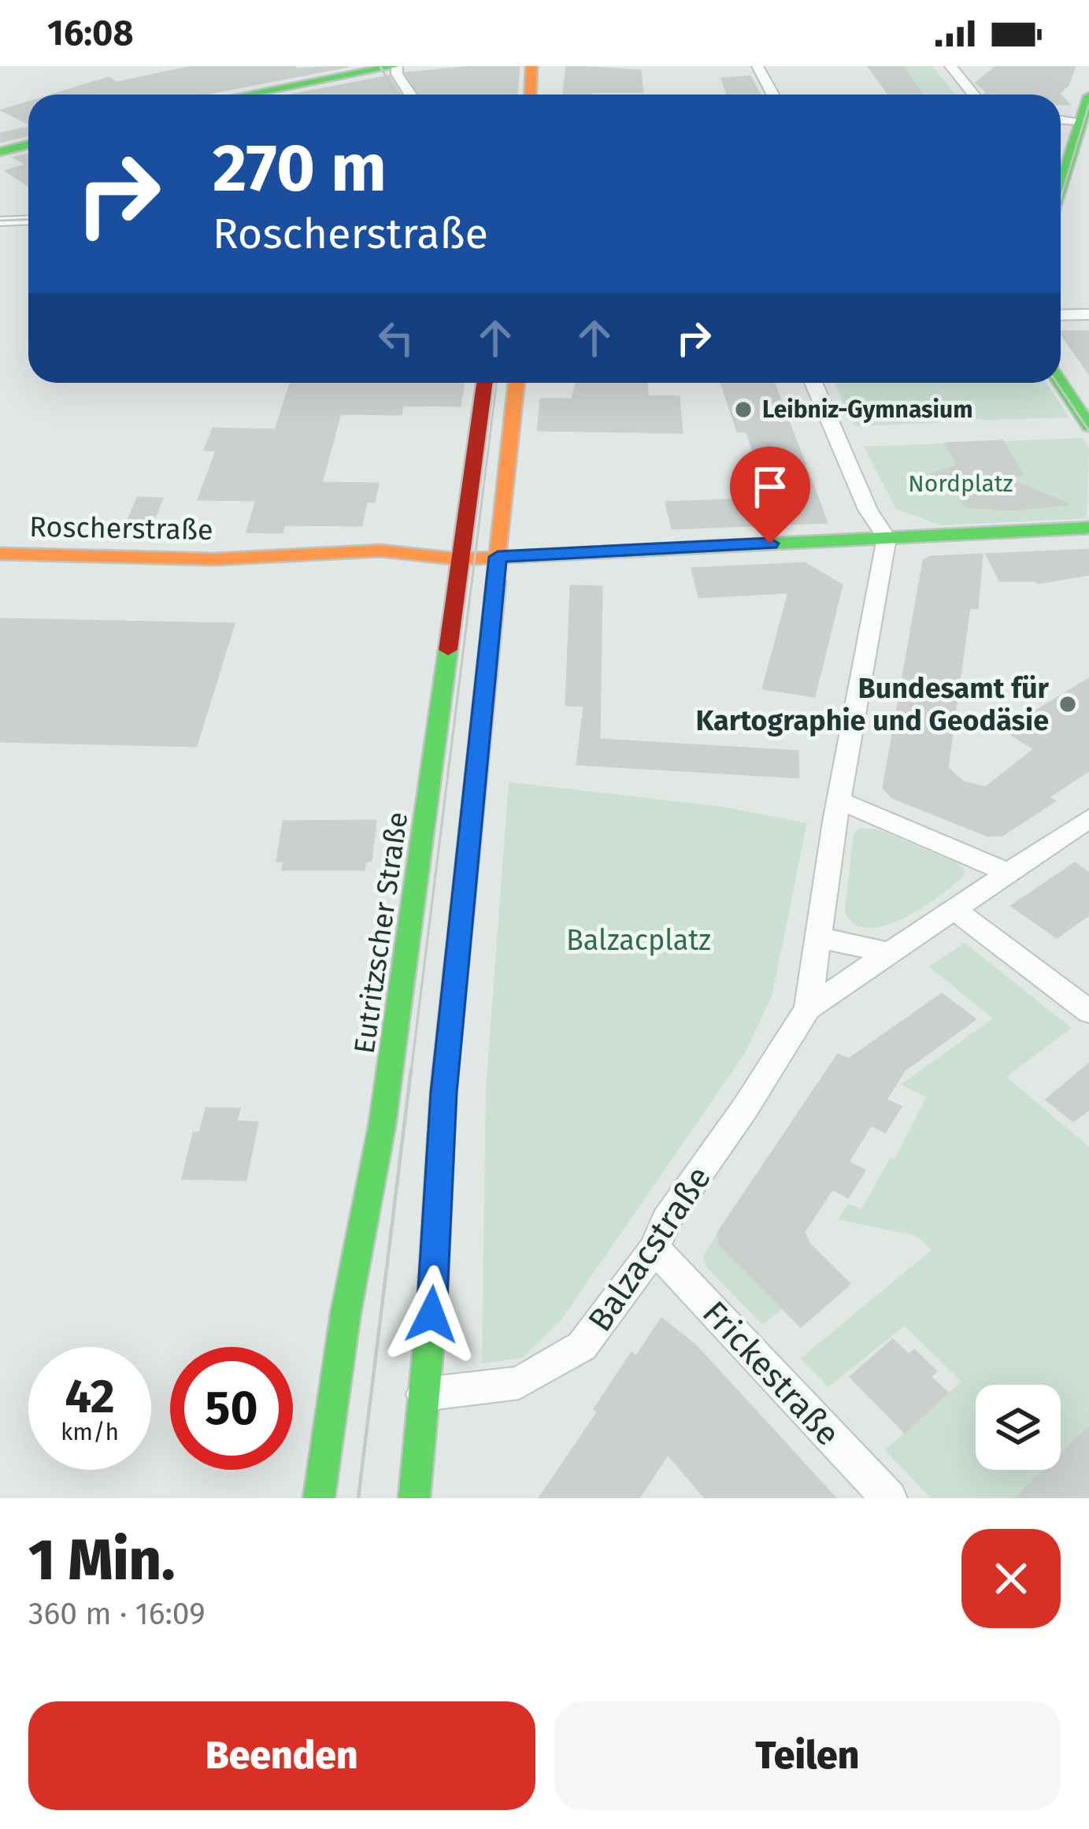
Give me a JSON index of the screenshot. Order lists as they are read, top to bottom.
{
  "streets": {
    "main road": ["Roscherstraße", "Eutritzscher Straße"],
    "street": ["Balzacstraße", "Frickestraße"]
  },
  "crossings": [
    ["Roscherstraße", "Eutritzscher Straße"],
    ["Roscherstraße", "Balzacstraße"],
    ["Balzacstraße", "Frickestraße"]
  ],
  "parks": ["Nordplatz", "Balzacplatz"],
  "places": ["Leibniz-Gymnasium", "Bundesamt für Kartographie und Geodäsie"],
  "page": {
    "status": "16:08",
    "turn": ["270 m", "Roscherstraße"],
    "speed": "42 km/h",
    "limit": "50",
    "heading": ["1 Min.", "360 m · 16:09"],
    "buttons": ["Beenden", "Teilen"]
  }
}
